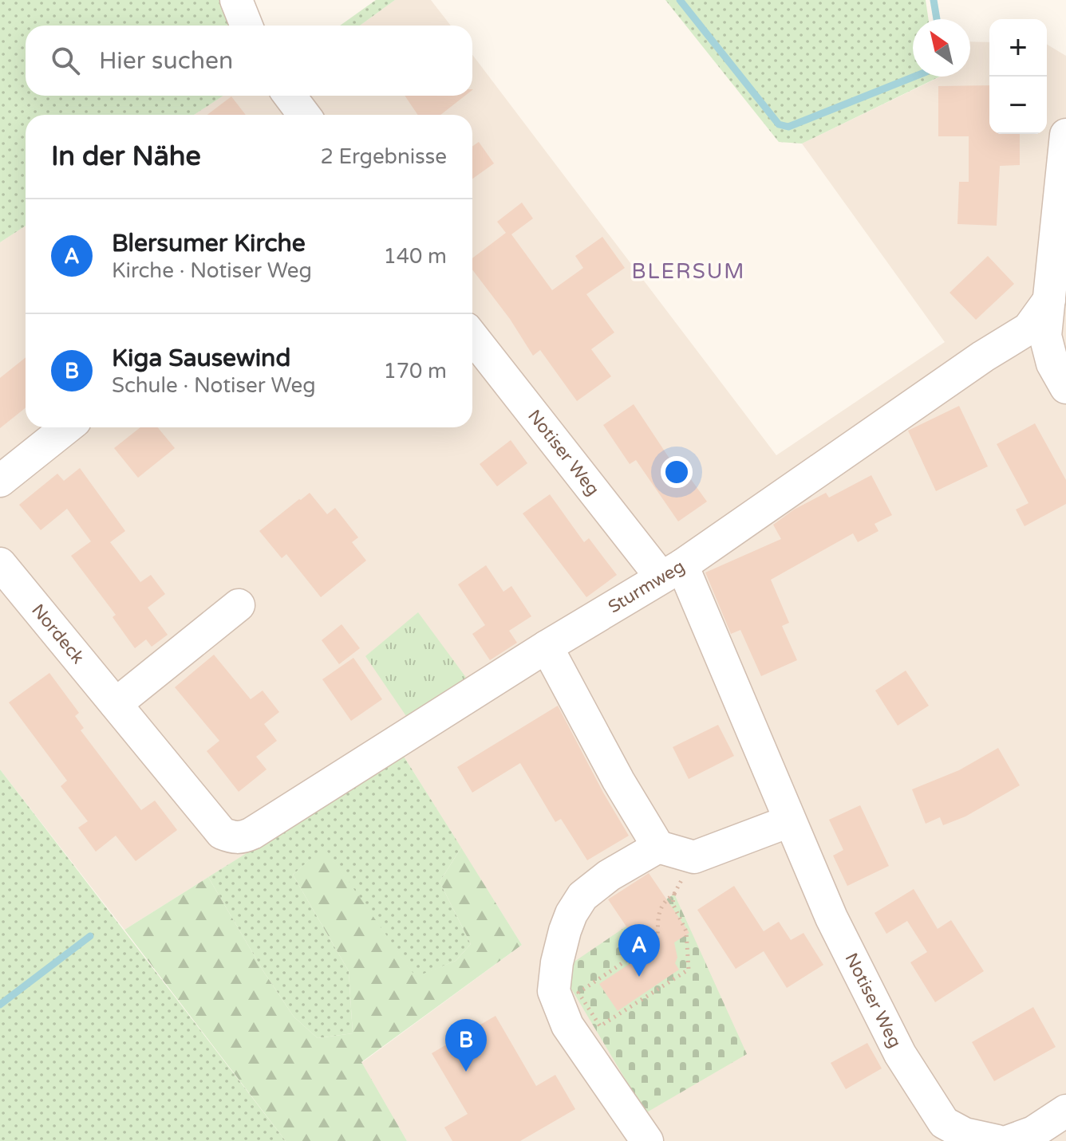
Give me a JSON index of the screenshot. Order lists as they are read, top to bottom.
{
  "streets": {
    "street": ["Notiser Weg", "Sturmweg", "Nordeck"]
  },
  "crossings": [
    ["Notiser Weg", "Sturmweg"],
    ["Sturmweg", "Nordeck"]
  ],
  "districts": ["BLERSUM"],
  "north": "top left",
  "page": {
    "map_buttons": ["+", "−"],
    "search": "Hier suchen",
    "heading": ["In der Nähe", "2 Ergebnisse"],
    "list": [
      {
        "mark": "A",
        "name": "Blersumer Kirche",
        "note": "Kirche · Notiser Weg",
        "value": "140 m"
      },
      {
        "mark": "B",
        "name": "Kiga Sausewind",
        "note": "Schule · Notiser Weg",
        "value": "170 m"
      }
    ],
    "pins": ["A", "B"]
  }
}
